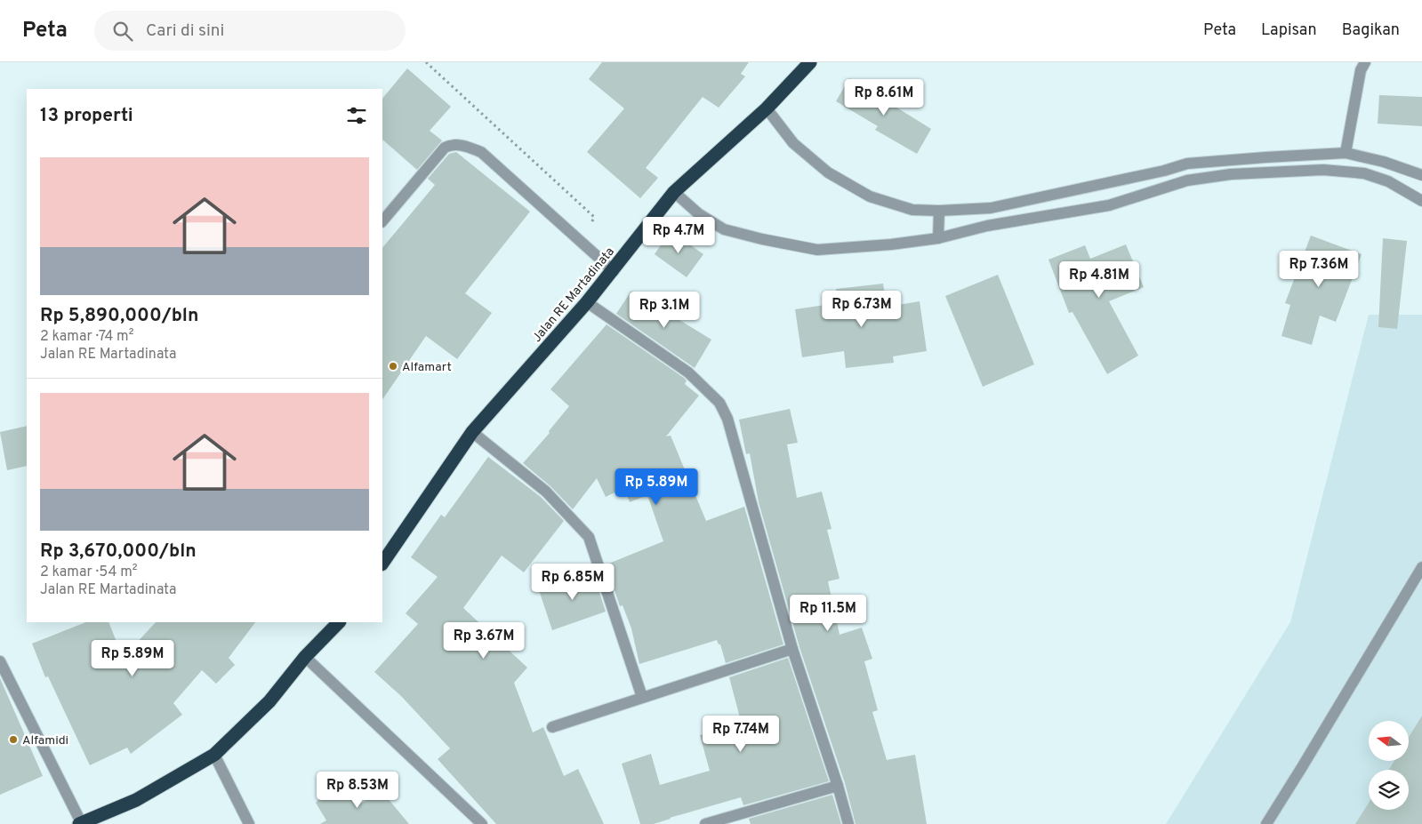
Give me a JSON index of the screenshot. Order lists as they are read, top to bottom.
{
  "streets": {
    "highway": ["Jalan RE Martadinata"]
  },
  "places": ["Alfamart", "Alfamidi"],
  "north": "left",
  "page": {
    "header": "Peta",
    "search": "Cari di sini",
    "nav": ["Peta", "Lapisan", "Bagikan"],
    "price": [
      "Rp 8.61M",
      "Rp 4.7M",
      "Rp 7.36M",
      "Rp 4.81M",
      "Rp 6.73M",
      "Rp 3.1M",
      "Rp 5.89M",
      "Rp 6.85M",
      "Rp 11.5M",
      "Rp 3.67M",
      "Rp 5.89M",
      "Rp 7.74M",
      "Rp 8.53M"
    ],
    "heading": "13 properti",
    "list": [
      {
        "name": "Rp 5,890,000/bln",
        "note": "2 kamar · 74 m² · Jalan RE Martadinata"
      },
      {
        "name": "Rp 3,670,000/bln",
        "note": "2 kamar · 54 m² · Jalan RE Martadinata"
      }
    ]
  }
}
